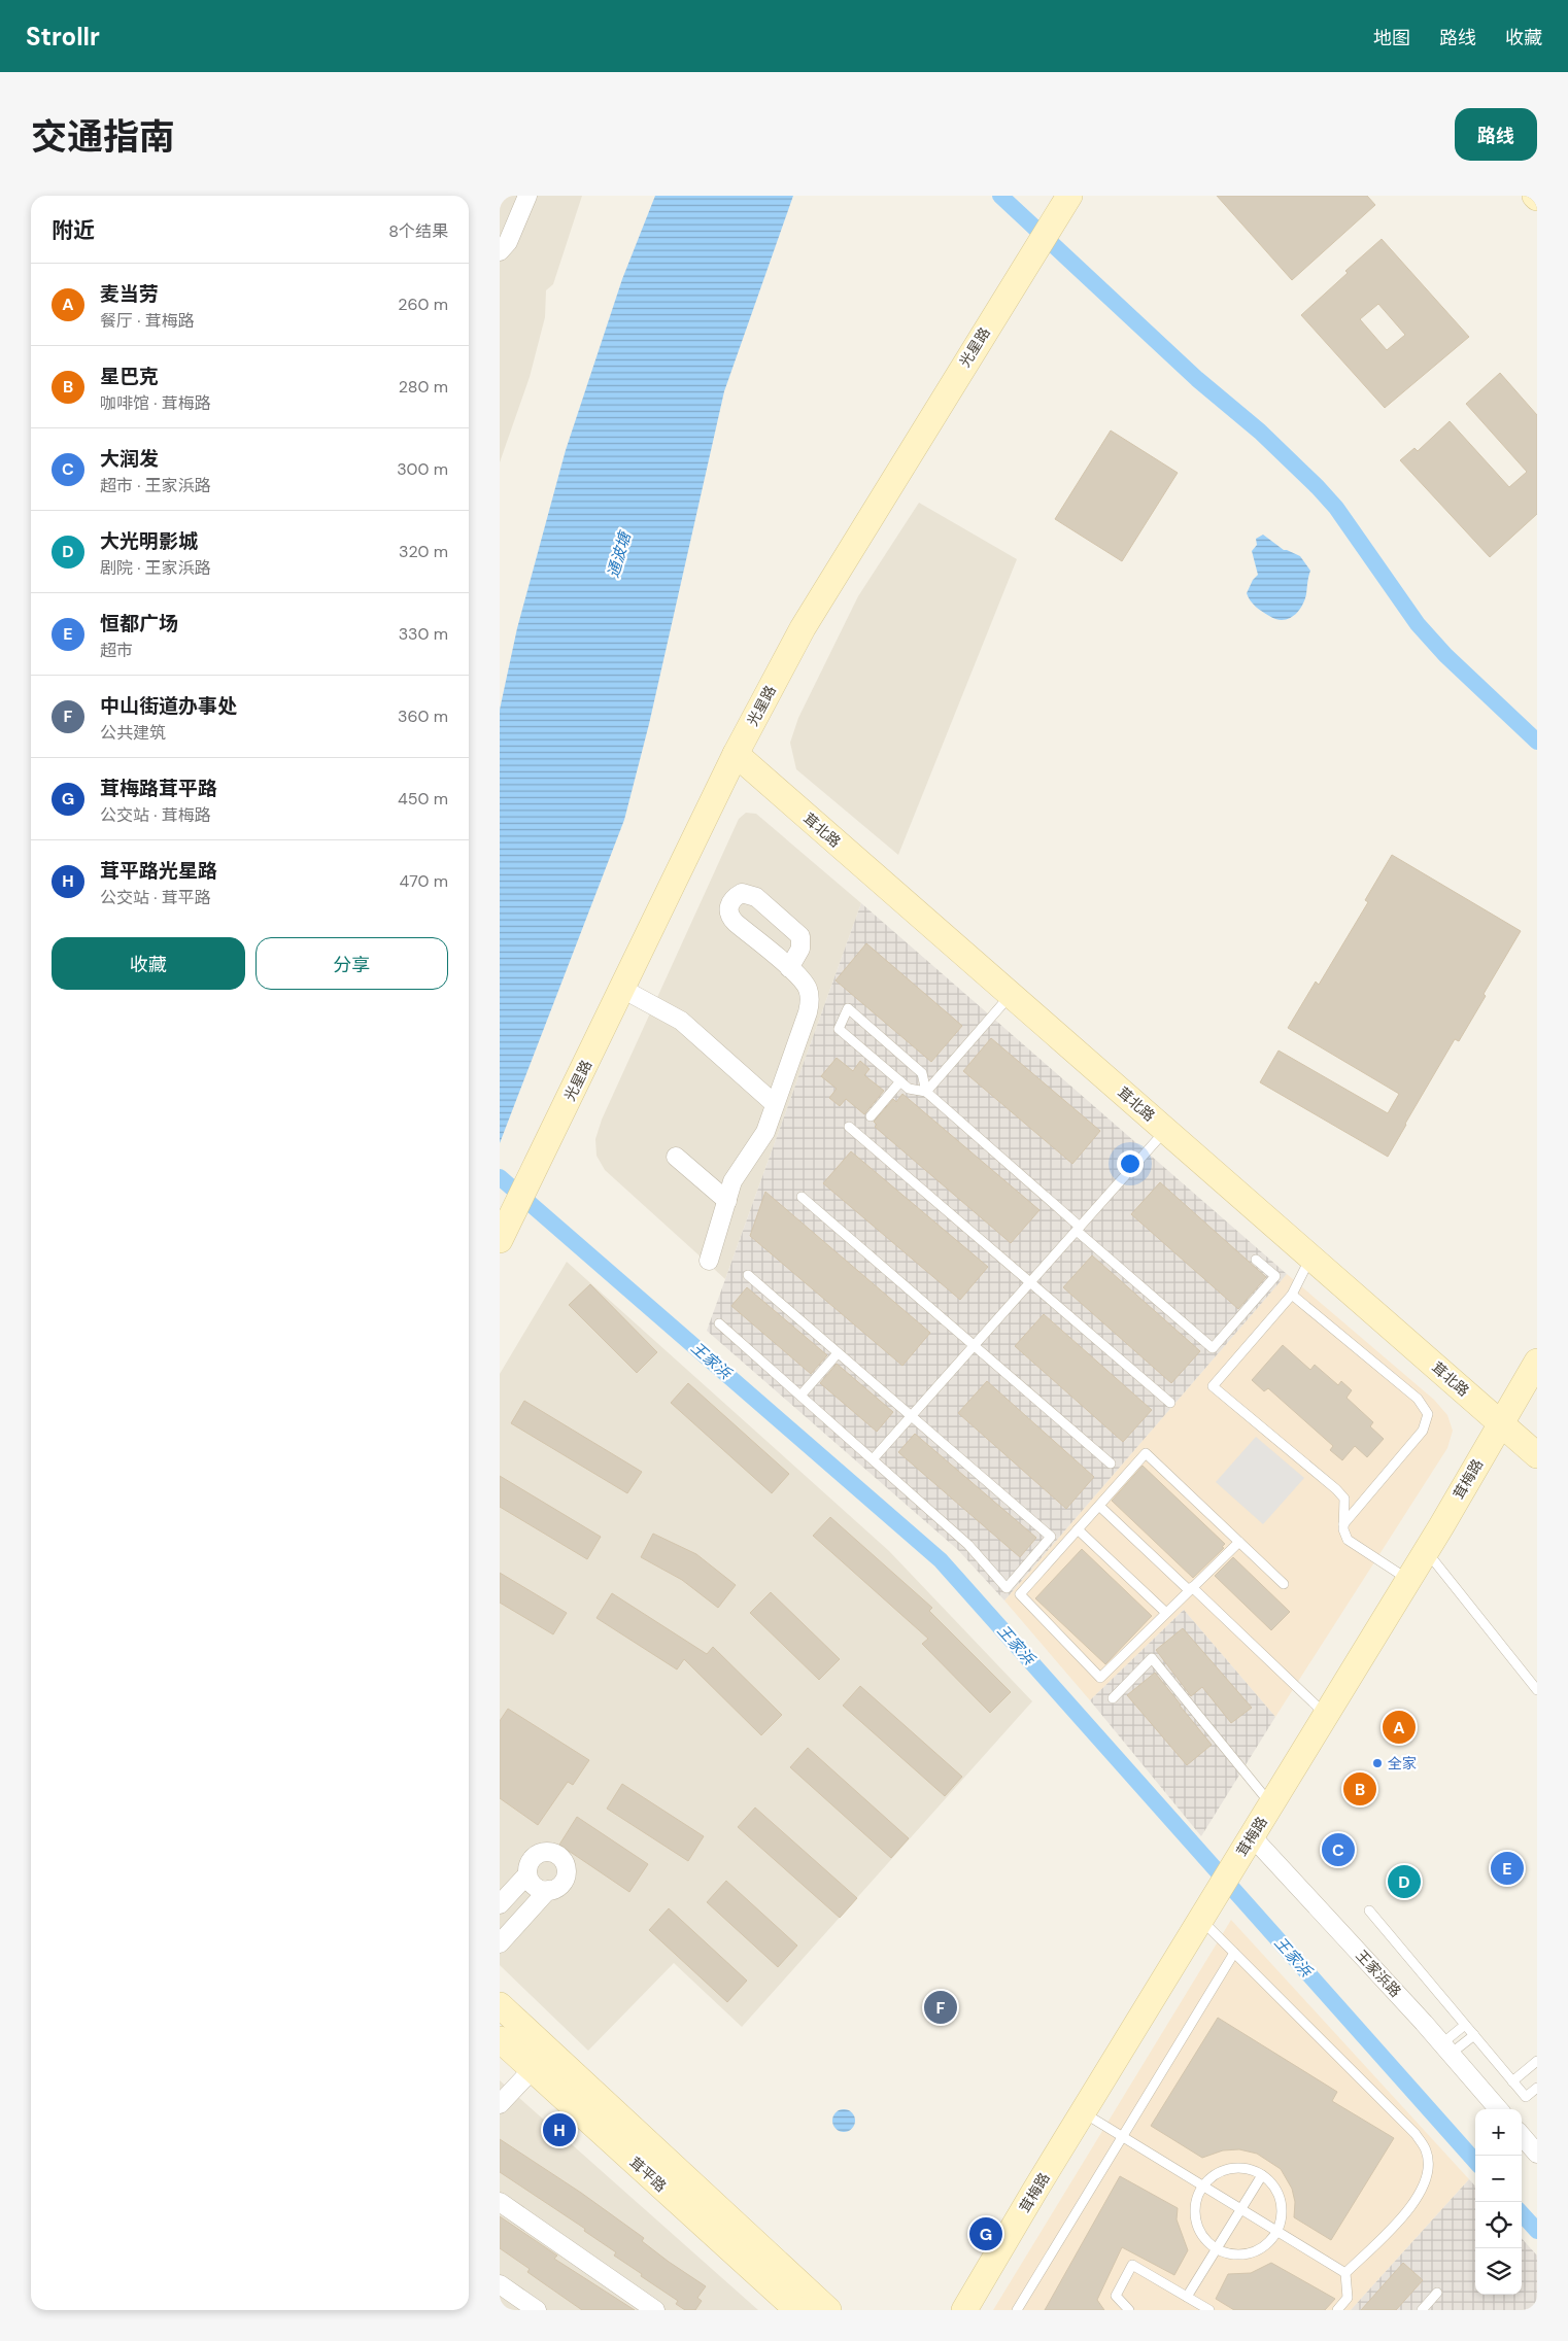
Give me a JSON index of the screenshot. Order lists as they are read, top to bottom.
{
  "streets": {
    "street": [
      "光星路",
      "茸北路",
      "茸梅路",
      "王家浜路",
      "茸平路"
    ]
  },
  "crossings": [
    ["光星路", "茸北路"],
    ["茸北路", "茸梅路"],
    ["茸梅路", "王家浜路"]
  ],
  "water": ["通波塘", "王家浜"],
  "places": ["全家"],
  "page": {
    "header": "Strollr",
    "nav": ["地图", "路线", "收藏"],
    "title": "交通指南",
    "buttons": [
      "路线",
      ["收藏", "分享"]
    ],
    "heading": ["附近", "8个结果"],
    "list": [
      {
        "mark": "A",
        "name": "麦当劳",
        "note": "餐厅 · 茸梅路",
        "value": "260 m"
      },
      {
        "mark": "B",
        "name": "星巴克",
        "note": "咖啡馆 · 茸梅路",
        "value": "280 m"
      },
      {
        "mark": "C",
        "name": "大润发",
        "note": "超市 · 王家浜路",
        "value": "300 m"
      },
      {
        "mark": "D",
        "name": "大光明影城",
        "note": "剧院 · 王家浜路",
        "value": "320 m"
      },
      {
        "mark": "E",
        "name": "恒都广场",
        "note": "超市",
        "value": "330 m"
      },
      {
        "mark": "F",
        "name": "中山街道办事处",
        "note": "公共建筑",
        "value": "360 m"
      },
      {
        "mark": "G",
        "name": "茸梅路茸平路",
        "note": "公交站 · 茸梅路",
        "value": "450 m"
      },
      {
        "mark": "H",
        "name": "茸平路光星路",
        "note": "公交站 · 茸平路",
        "value": "470 m"
      }
    ],
    "pins": [
      "A",
      "B",
      "C",
      "E",
      "D",
      "F",
      "H",
      "G"
    ],
    "map_buttons": ["+", "−"]
  }
}
